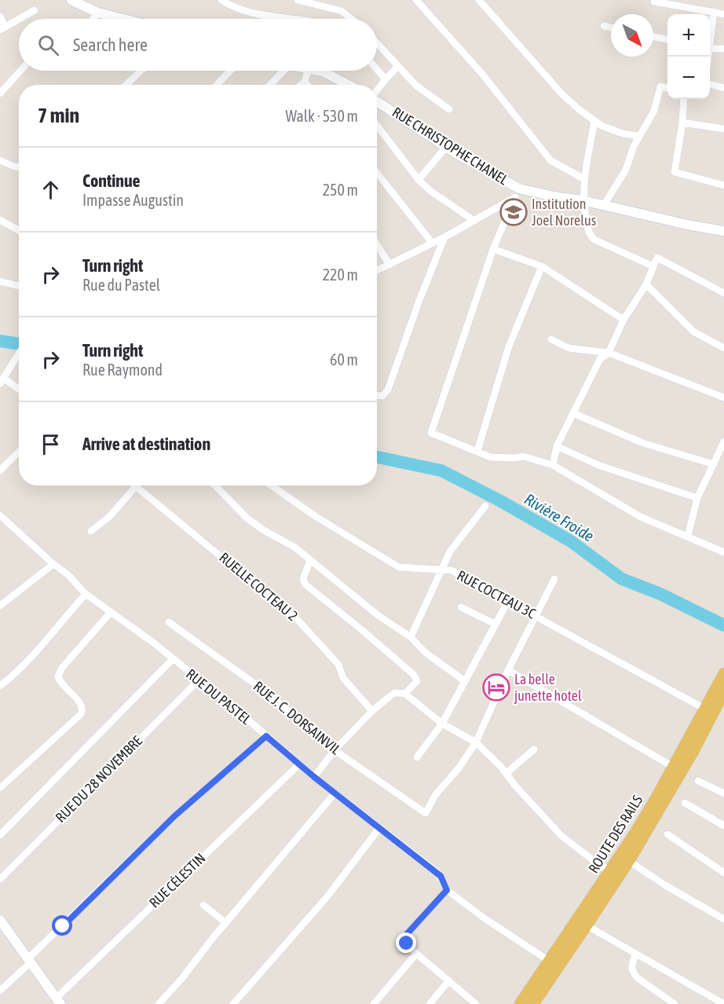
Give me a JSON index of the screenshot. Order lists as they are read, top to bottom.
{
  "streets": {
    "main road": ["ROUTE DES RAILS"],
    "street": [
      "RUE CHRISTOPHE CHANEL",
      "RUELLE COCTEAU 2",
      "RUE COCTEAU 3C",
      "RUE DU PASTEL",
      "RUE J. C. DORSAINVIL",
      "RUE DU 28 NOVEMBRE",
      "RUE CÉLESTIN"
    ]
  },
  "crossings": [
    ["RUE COCTEAU 3C", "ROUTE DES RAILS"],
    ["RUE DU PASTEL", "RUE DU 28 NOVEMBRE"],
    ["RUE DU PASTEL", "ROUTE DES RAILS"],
    ["RUE DU PASTEL", "RUE CÉLESTIN"]
  ],
  "water": ["Rivière Froide"],
  "places": {
    "school or university": ["Institution Joel Norelus"],
    "hotel": ["La belle junette hotel"]
  },
  "north": "bottom right",
  "page": {
    "map_buttons": ["+", "−"],
    "search": "Search here",
    "heading": ["7 min", "Walk · 530 m"],
    "list": [
      ["Continue", "Impasse Augustin", "250 m"],
      ["Turn right", "Rue du Pastel", "220 m"],
      ["Turn right", "Rue Raymond", "60 m"],
      "Arrive at destination"
    ]
  }
}
